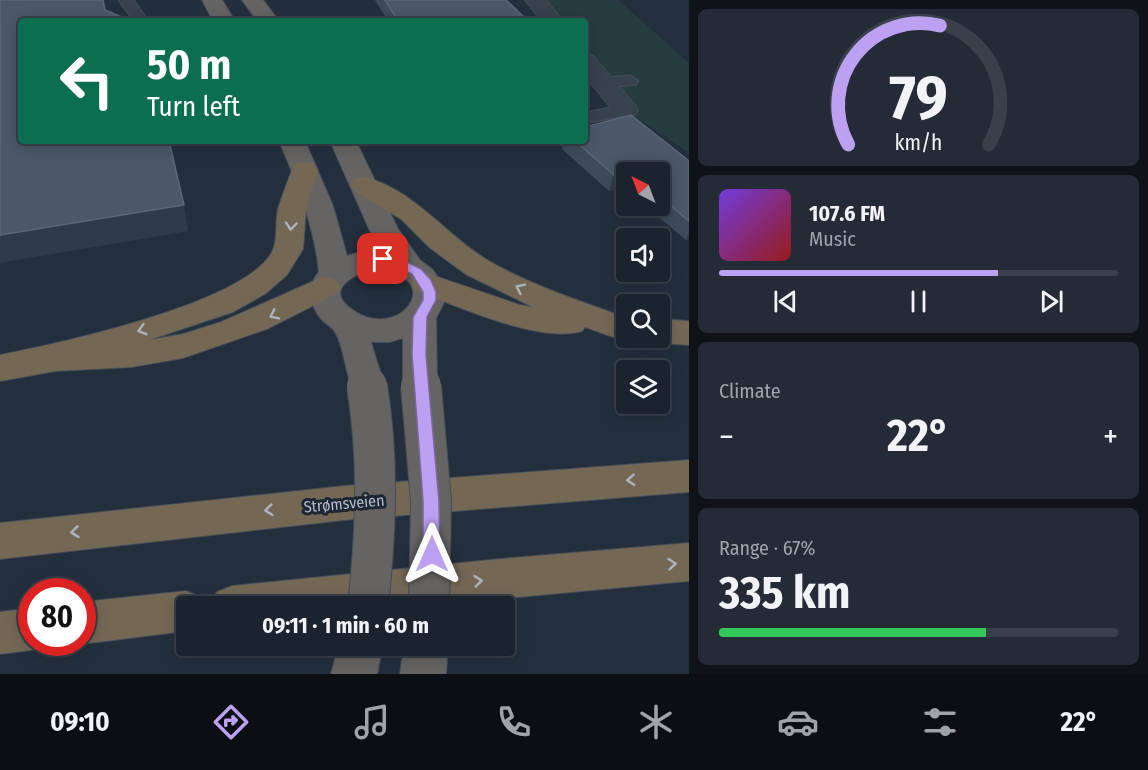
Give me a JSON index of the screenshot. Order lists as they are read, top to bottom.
{
  "streets": {
    "highway": ["Strømsveien"]
  },
  "north": "top left",
  "page": {
    "turn": ["50 m", "Turn left"],
    "song": ["107.6 FM", "Music"],
    "tile": [
      "Climate",
      ["Range · 67%", "335 km"]
    ],
    "heat": ["−", "22°", "+"],
    "limit": "80",
    "trip": "09:11 · 1 min · 60 m",
    "tabs": ["09:10", "22°"],
    "gauge": ["79", "km/h"]
  }
}
